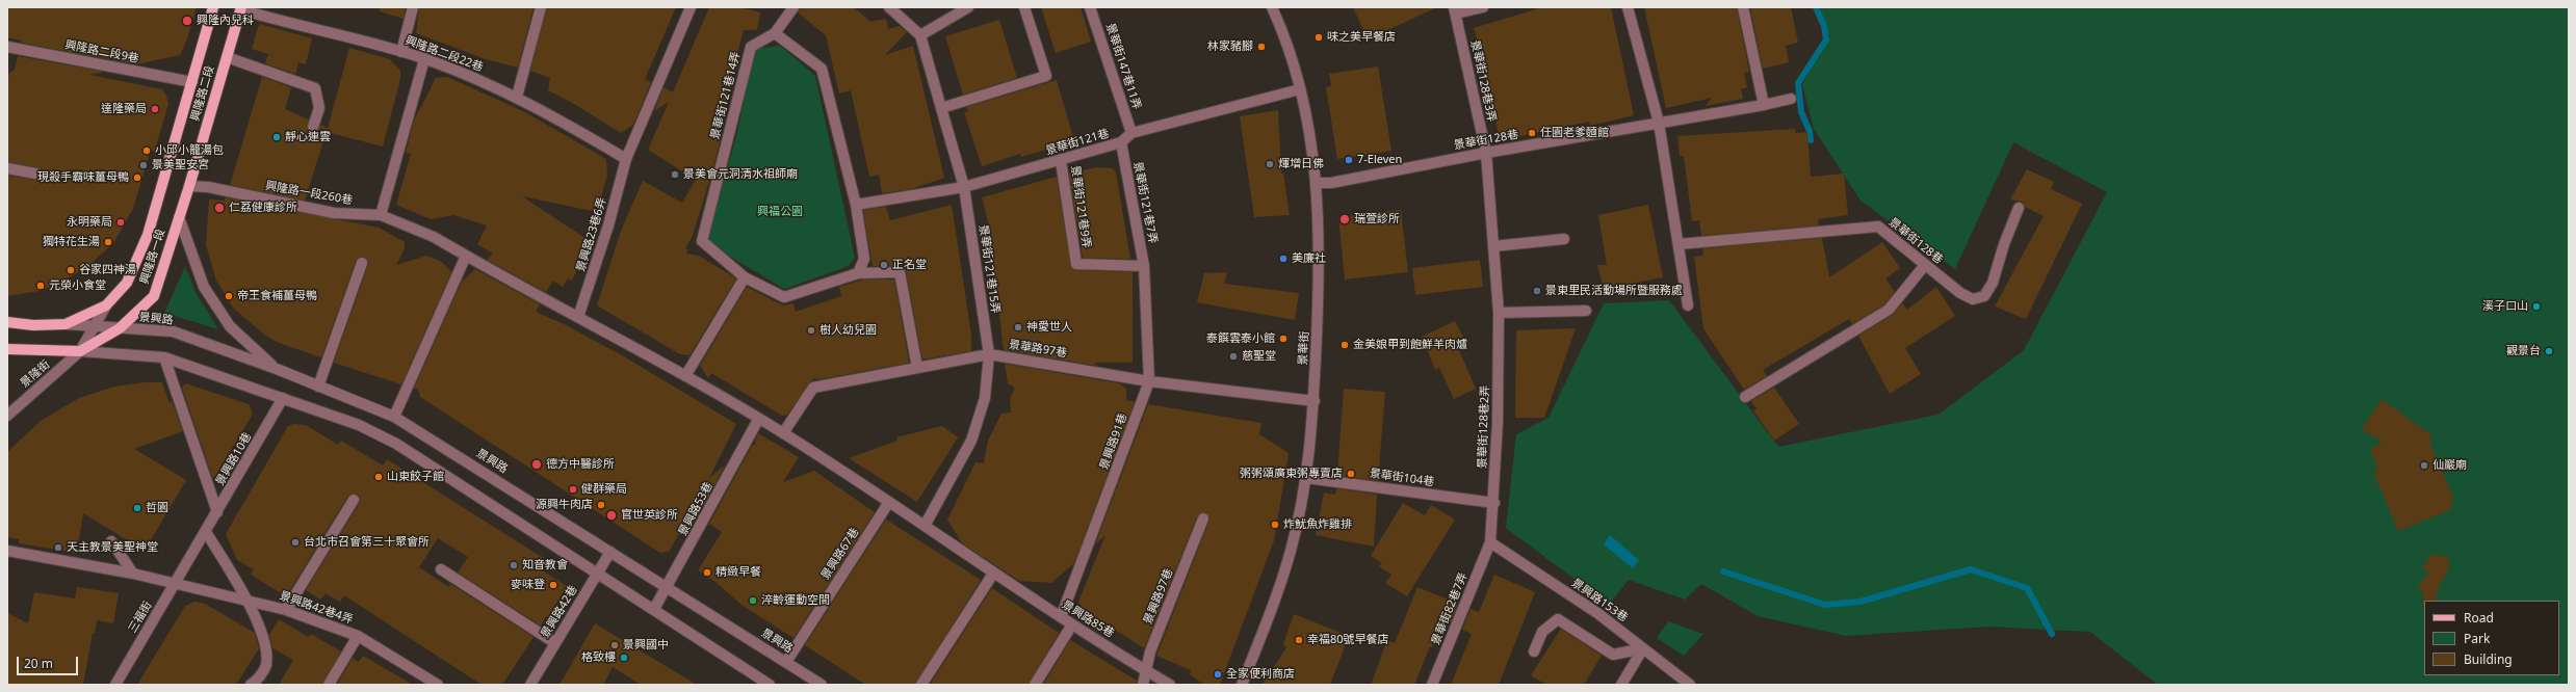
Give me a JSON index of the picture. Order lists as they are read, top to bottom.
{
  "streets": {
    "main road": ["興隆路二段", "興隆路一段"],
    "street": [
      "興隆路二段9巷",
      "興隆路二段22巷",
      "景華街147巷11弄",
      "景華街128巷3弄",
      "景華街121巷14弄",
      "景華街128巷",
      "景華街121巷",
      "興隆路一段260巷",
      "景華街121巷7弄",
      "景華街121巷9弄",
      "景興路23巷6弄",
      "景華街121巷15弄",
      "景興路",
      "景華街",
      "景華路97巷",
      "景隆街",
      "景華街128巷2弄",
      "景興路91巷",
      "景興路10巷",
      "景華街104巷",
      "景興路53巷",
      "景興路67巷",
      "景興路97巷",
      "景興路153巷",
      "景興路42巷4弄",
      "景華街82巷7弄",
      "景興路42巷",
      "三福街",
      "景興路85巷"
    ]
  },
  "crossings": [
    ["興隆路二段9巷", "興隆路二段"],
    ["興隆路二段22巷", "興隆路二段"],
    ["興隆路二段22巷", "景興路23巷6弄"],
    ["景華街147巷11弄", "景華街121巷"],
    ["景華街128巷3弄", "景華街128巷"],
    ["景華街128巷3弄", "景華街128巷2弄"],
    ["興隆路二段", "興隆路一段260巷"],
    ["興隆路二段", "興隆路一段"],
    ["景華街128巷", "景華街"],
    ["景華街128巷", "景華街128巷2弄"],
    ["景華街121巷", "景華街121巷7弄"],
    ["景華街121巷", "景華街121巷9弄"],
    ["景華街121巷", "景華街121巷15弄"],
    ["興隆路一段260巷", "興隆路一段"],
    ["景華街121巷7弄", "景華街121巷9弄"],
    ["景華街121巷7弄", "景興路91巷"],
    ["景華街121巷9弄", "景興路91巷"],
    ["興隆路一段", "景興路"],
    ["興隆路一段", "景隆街"],
    ["景華街121巷15弄", "景華路97巷"],
    ["景興路", "景隆街"],
    ["景興路", "景興路53巷"],
    ["景興路", "景興路67巷"],
    ["景興路", "景興路42巷"],
    ["景華街", "景華路97巷"],
    ["景華街", "景華街104巷"],
    ["景華路97巷", "景興路91巷"],
    ["景華路97巷", "景興路85巷"],
    ["景華街128巷2弄", "景華街104巷"],
    ["景華街128巷2弄", "景興路153巷"],
    ["景華街128巷2弄", "景華街82巷7弄"],
    ["景興路91巷", "景興路85巷"],
    ["景興路10巷", "景興路42巷4弄"],
    ["景興路10巷", "三福街"],
    ["景興路53巷", "景興路85巷"],
    ["景興路67巷", "景興路85巷"],
    ["景興路97巷", "景興路85巷"],
    ["景興路153巷", "景華街82巷7弄"],
    ["景興路42巷4弄", "三福街"]
  ],
  "parks": ["興福公園"],
  "places": [
    "興隆內兒科",
    "味之美早餐店",
    "林家豬腳",
    "達隆藥局",
    "任園老爹麵館",
    "靜心連雲",
    "小邱小籠湯包",
    "7-Eleven",
    "煇增日佛",
    "景美聖安宮",
    "景美會元洞清水祖師廟",
    "現殺手霸味薑母鴨",
    "仁荔健康診所",
    "瑞萱診所",
    "永明藥局",
    "獨特花生湯",
    "美廉社",
    "正名堂",
    "谷家四神湯",
    "元榮小食堂",
    "景東里民活動場所暨服務處",
    "帝王食補薑母鴨",
    "溪子口山",
    "神愛世人",
    "樹人幼兒園",
    "泰饌雲泰小館",
    "金美娘甲到飽鮮羊肉爐",
    "觀景台",
    "慈聖堂",
    "德方中醫診所",
    "仙巖廟",
    "粥粥頌廣東粥專賣店",
    "山東餃子館",
    "健群藥局",
    "源興牛肉店",
    "哲園",
    "官世英診所",
    "炸魷魚炸雞排",
    "台北市召會第三十聚會所",
    "天主教景美聖神堂",
    "知音教會",
    "精緻早餐",
    "麥味登",
    "淬齡運動空間",
    "幸福80號早餐店",
    "景興國中",
    "格致樓",
    "全家便利商店"
  ],
  "legend": ["Road", "Park", "Building"],
  "scale_bar": "20 m"
}
